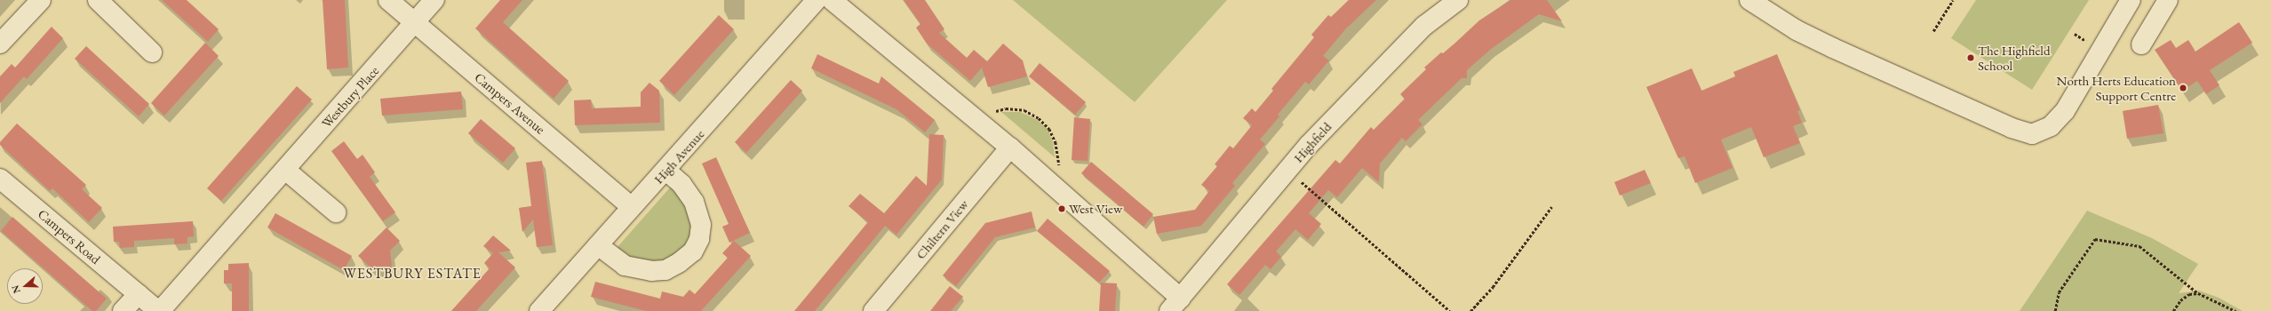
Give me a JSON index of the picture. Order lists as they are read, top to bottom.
{
  "streets": {
    "street": [
      "Westbury Place",
      "Campers Avenue",
      "Highfield",
      "High Avenue",
      "Chiltern View",
      "Campers Road"
    ]
  },
  "crossings": [
    ["Westbury Place", "Campers Avenue"],
    ["Westbury Place", "Campers Road"],
    ["Campers Avenue", "High Avenue"]
  ],
  "districts": ["WESTBURY ESTATE"],
  "places": ["The Highfield School", "North Herts Education Support Centre", "West View"],
  "north": "left"
}
